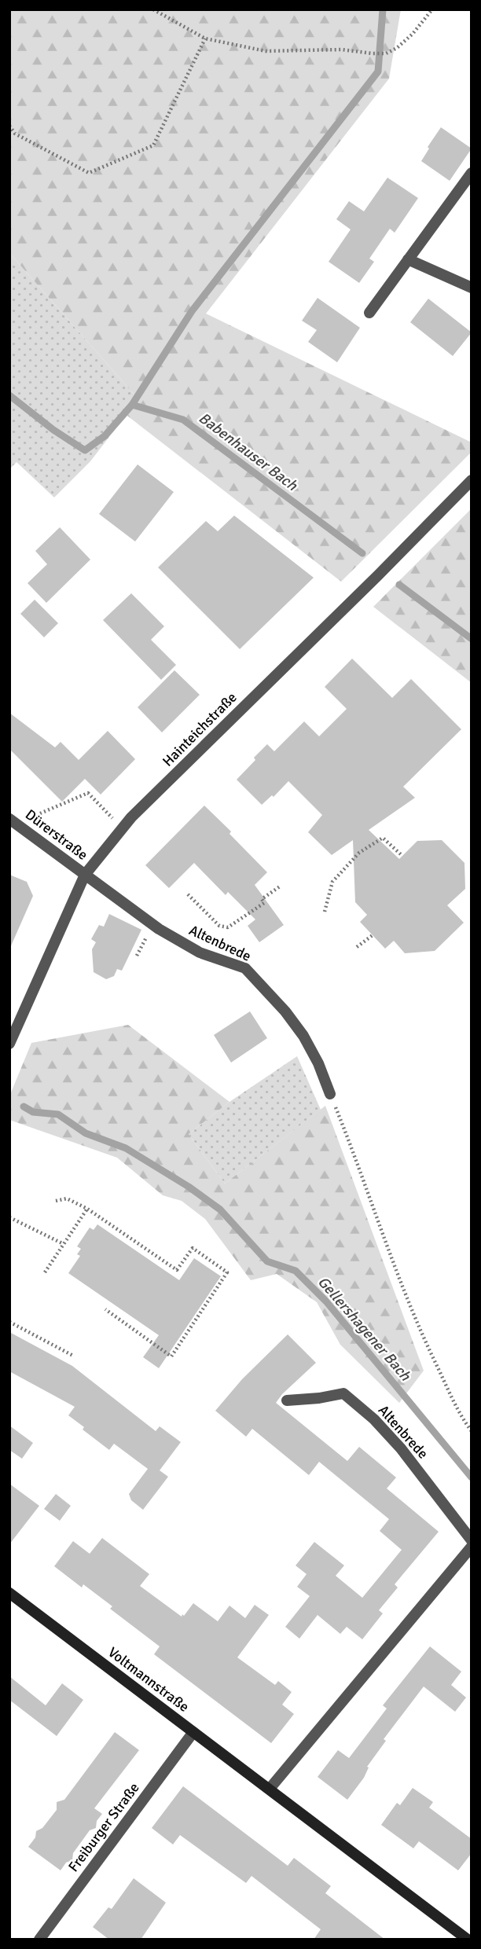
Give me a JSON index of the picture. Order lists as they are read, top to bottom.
{
  "streets": {
    "street": [
      "Hainteichstraße",
      "Dürerstraße",
      "Altenbrede",
      "Voltmannstraße",
      "Freiburger Straße"
    ]
  },
  "crossings": [
    ["Hainteichstraße", "Dürerstraße"],
    ["Hainteichstraße", "Altenbrede"],
    ["Dürerstraße", "Altenbrede"],
    ["Voltmannstraße", "Freiburger Straße"]
  ],
  "water": ["Babenhauser Bach", "Gellershagener Bach"]
}
